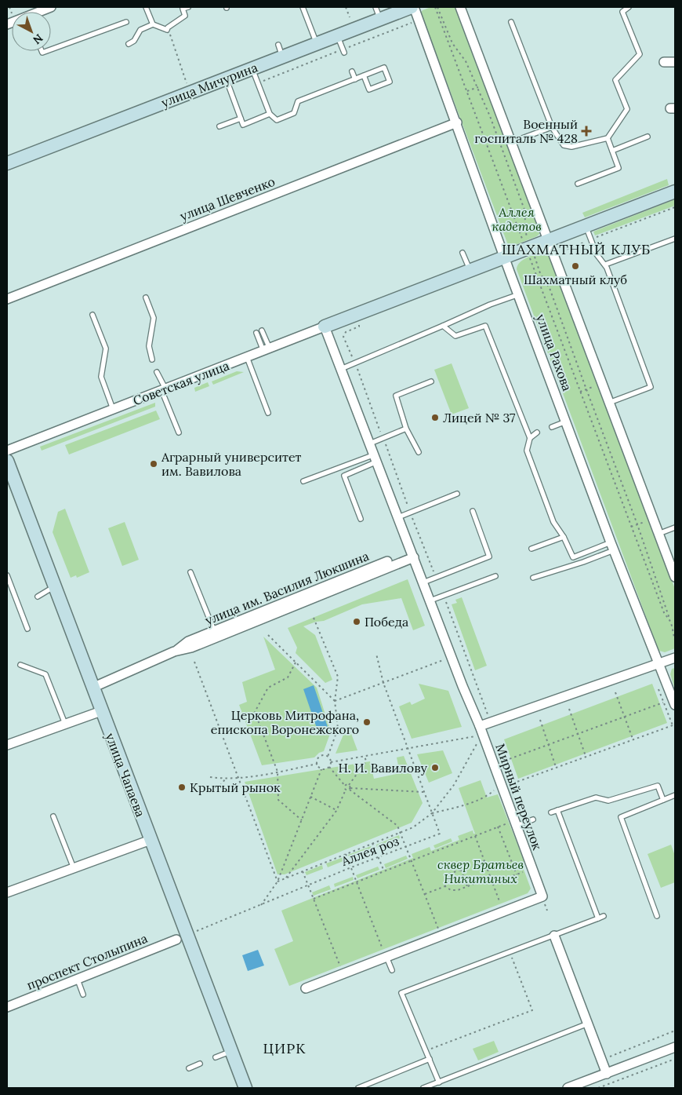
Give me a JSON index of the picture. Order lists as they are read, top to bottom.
{
  "streets": {
    "street": [
      "улица Мичурина",
      "улица Шевченко",
      "улица Рахова",
      "Советская улица",
      "улица им. Василия Люкшина",
      "улица Чапаева",
      "Мирный переулок",
      "проспект Столыпина"
    ],
    "path": ["Аллея роз"]
  },
  "crossings": [
    ["улица Мичурина", "улица Рахова"],
    ["улица Шевченко", "улица Рахова"],
    ["улица Рахова", "Советская улица"],
    ["Советская улица", "Мирный переулок"],
    ["улица им. Василия Люкшина", "улица Чапаева"],
    ["улица им. Василия Люкшина", "Мирный переулок"]
  ],
  "districts": ["ШАХМАТНЫЙ КЛУБ", "ЦИРК"],
  "parks": ["Аллея кадетов", "сквер Братьев Никитиных"],
  "places": {
    "health": ["Военный госпиталь № 428"],
    "other": [
      "Шахматный клуб",
      "Лицей № 37",
      "Аграрный университет им. Вавилова",
      "Победа",
      "Церковь Митрофана, епископа Воронежского",
      "Н. И. Вавилову",
      "Крытый рынок"
    ]
  },
  "north": "bottom right"
}
